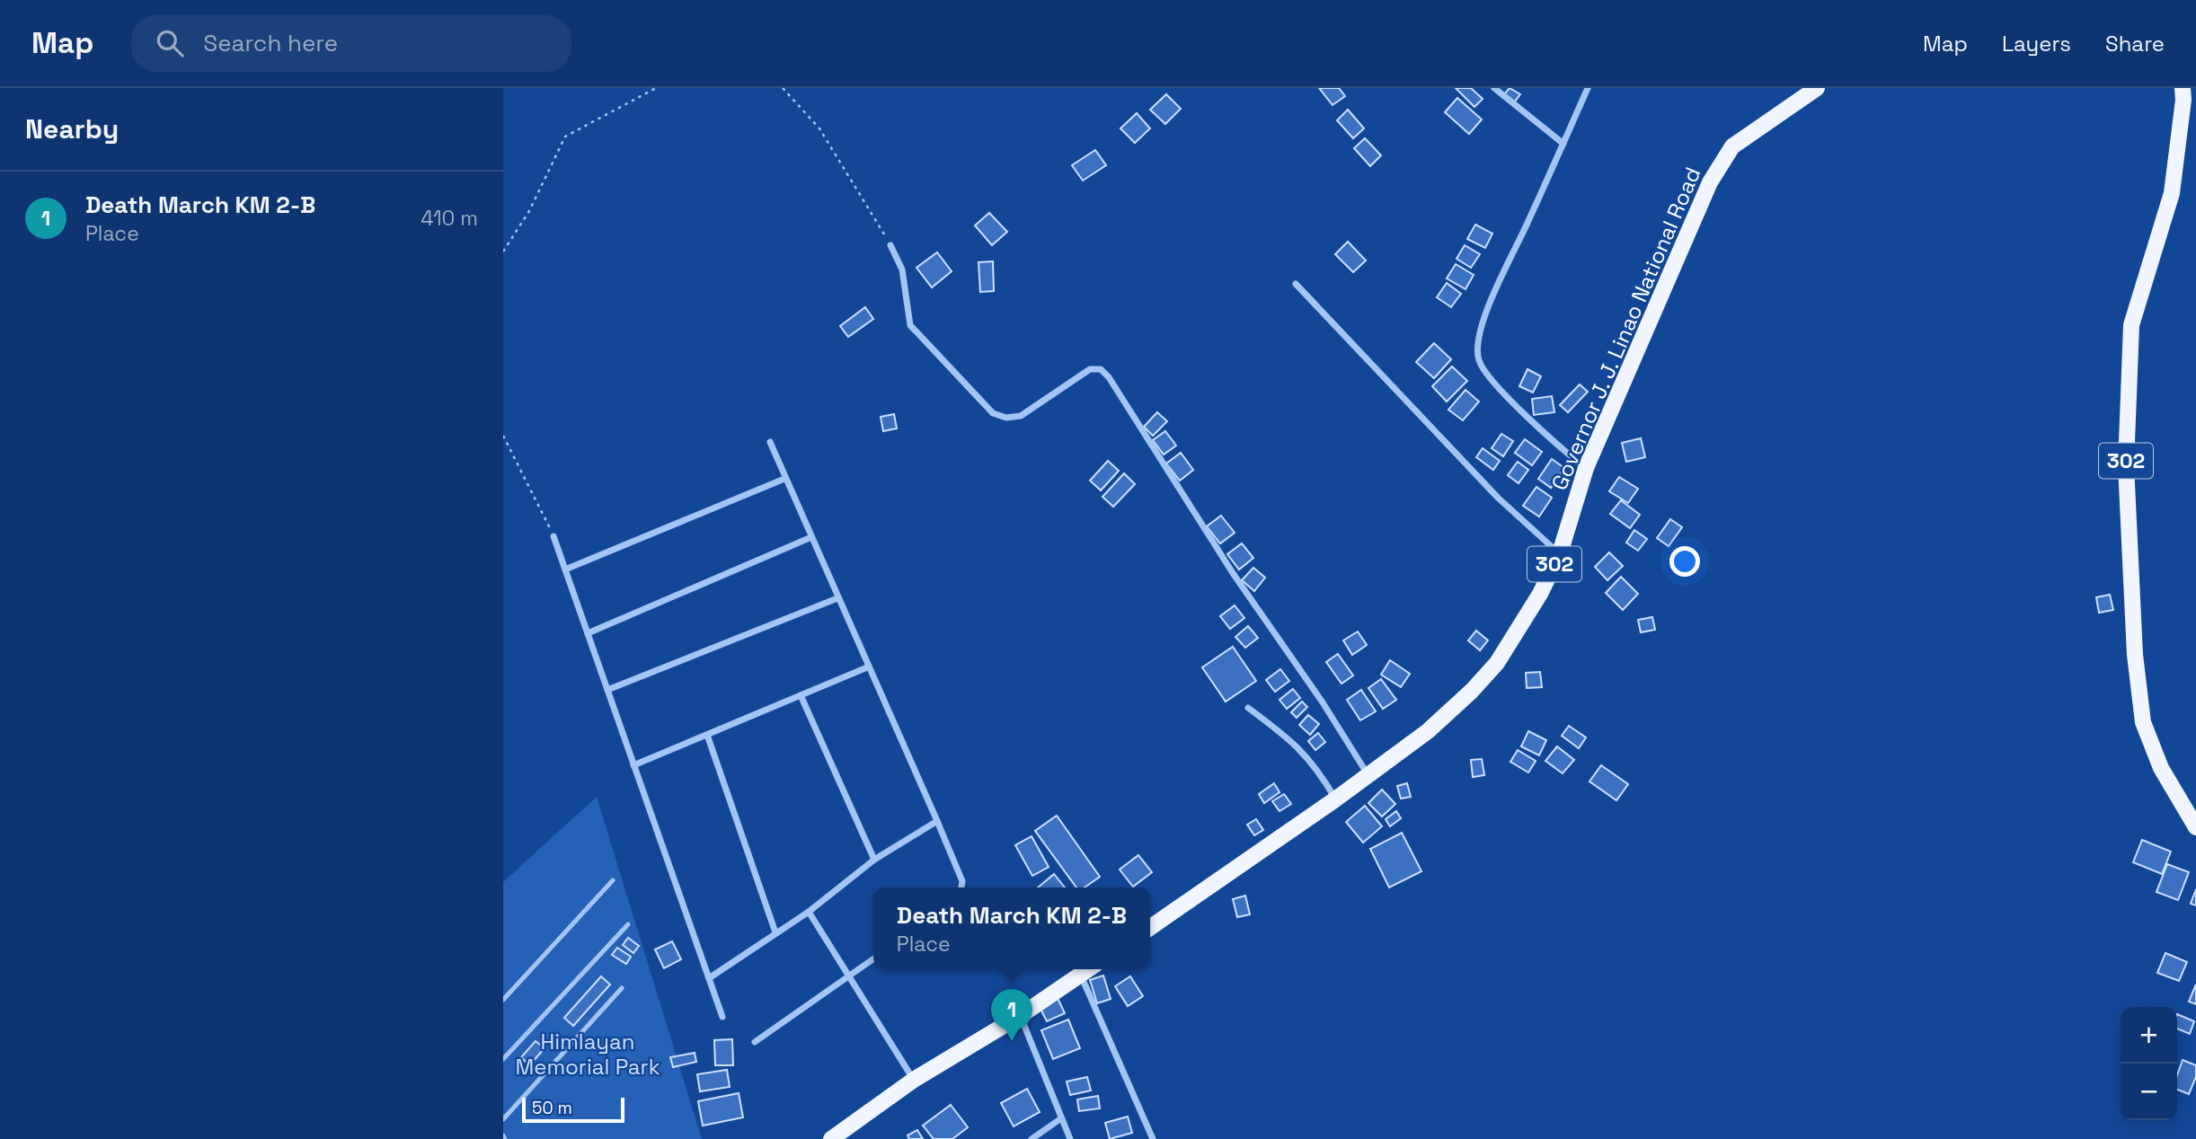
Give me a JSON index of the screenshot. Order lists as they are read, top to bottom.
{
  "streets": {
    "main road": ["Governor J. J. Linao National Road", "302"]
  },
  "parks": ["Himlayan Memorial Park"],
  "scale_bar": "50 m",
  "page": {
    "header": "Map",
    "search": "Search here",
    "nav": ["Map", "Layers", "Share"],
    "heading": "Nearby",
    "list": [
      {
        "mark": "1",
        "name": "Death March KM 2-B",
        "note": "Place",
        "value": "410 m"
      }
    ],
    "popup": ["Death March KM 2-B", "Place"],
    "pins": "1",
    "map_buttons": ["+", "−"],
    "scale": "50 m"
  }
}
